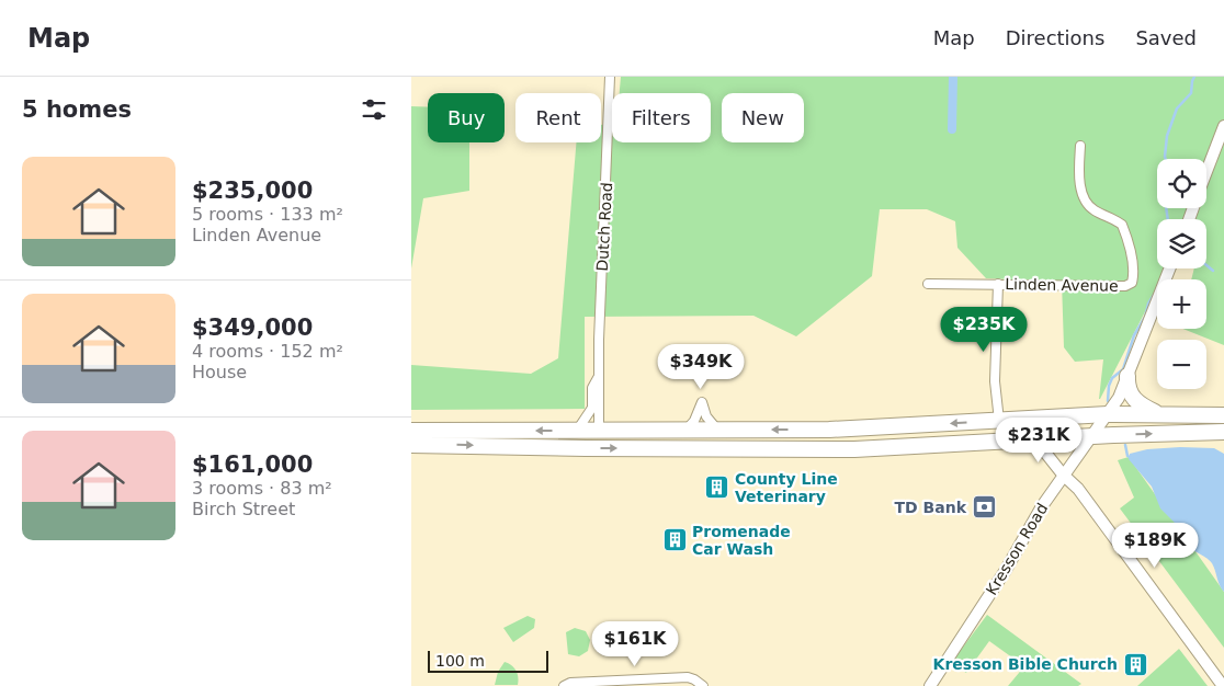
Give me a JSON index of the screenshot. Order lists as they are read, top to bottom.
{
  "streets": {
    "street": ["Dutch Road", "Linden Avenue", "Kresson Road"]
  },
  "places": {
    "building": ["County Line Veterinary", "Promenade Car Wash", "Kresson Bible Church"],
    "bank": ["TD Bank"]
  },
  "scale_bar": "100 m",
  "page": {
    "header": "Map",
    "nav": ["Map", "Directions", "Saved"],
    "heading": "5 homes",
    "chip": [
      "Buy",
      "Rent",
      "Filters",
      "New"
    ],
    "list": [
      {
        "name": "$235,000",
        "note": "5 rooms · 133 m² · Linden Avenue"
      },
      {
        "name": "$349,000",
        "note": "4 rooms · 152 m² · House"
      },
      {
        "name": "$161,000",
        "note": "3 rooms · 83 m² · Birch Street"
      }
    ],
    "map_buttons": ["+", "−"],
    "price": [
      "$235K",
      "$349K",
      "$231K",
      "$189K",
      "$161K"
    ],
    "scale": "100 m"
  }
}
